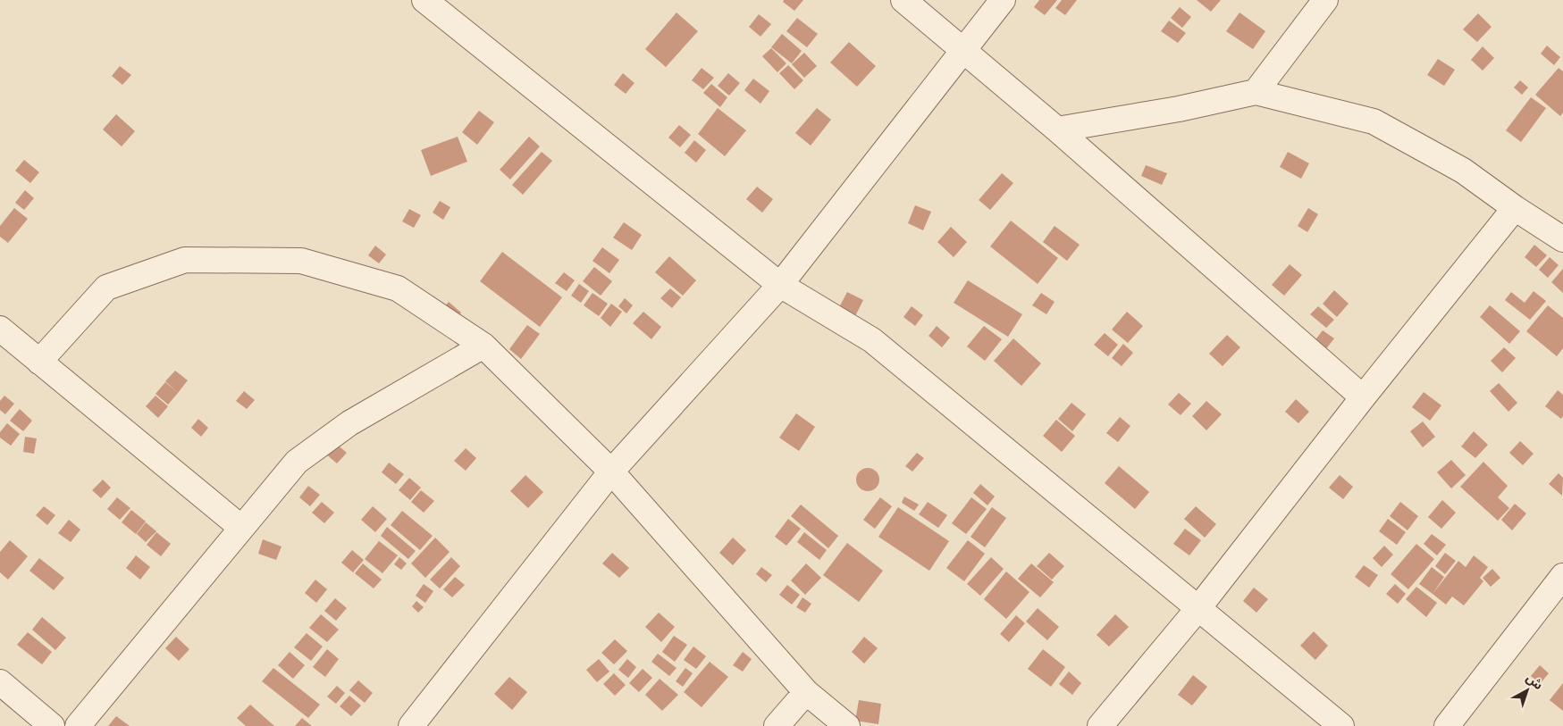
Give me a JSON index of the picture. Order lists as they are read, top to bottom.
{
  "north": "top right"
}
